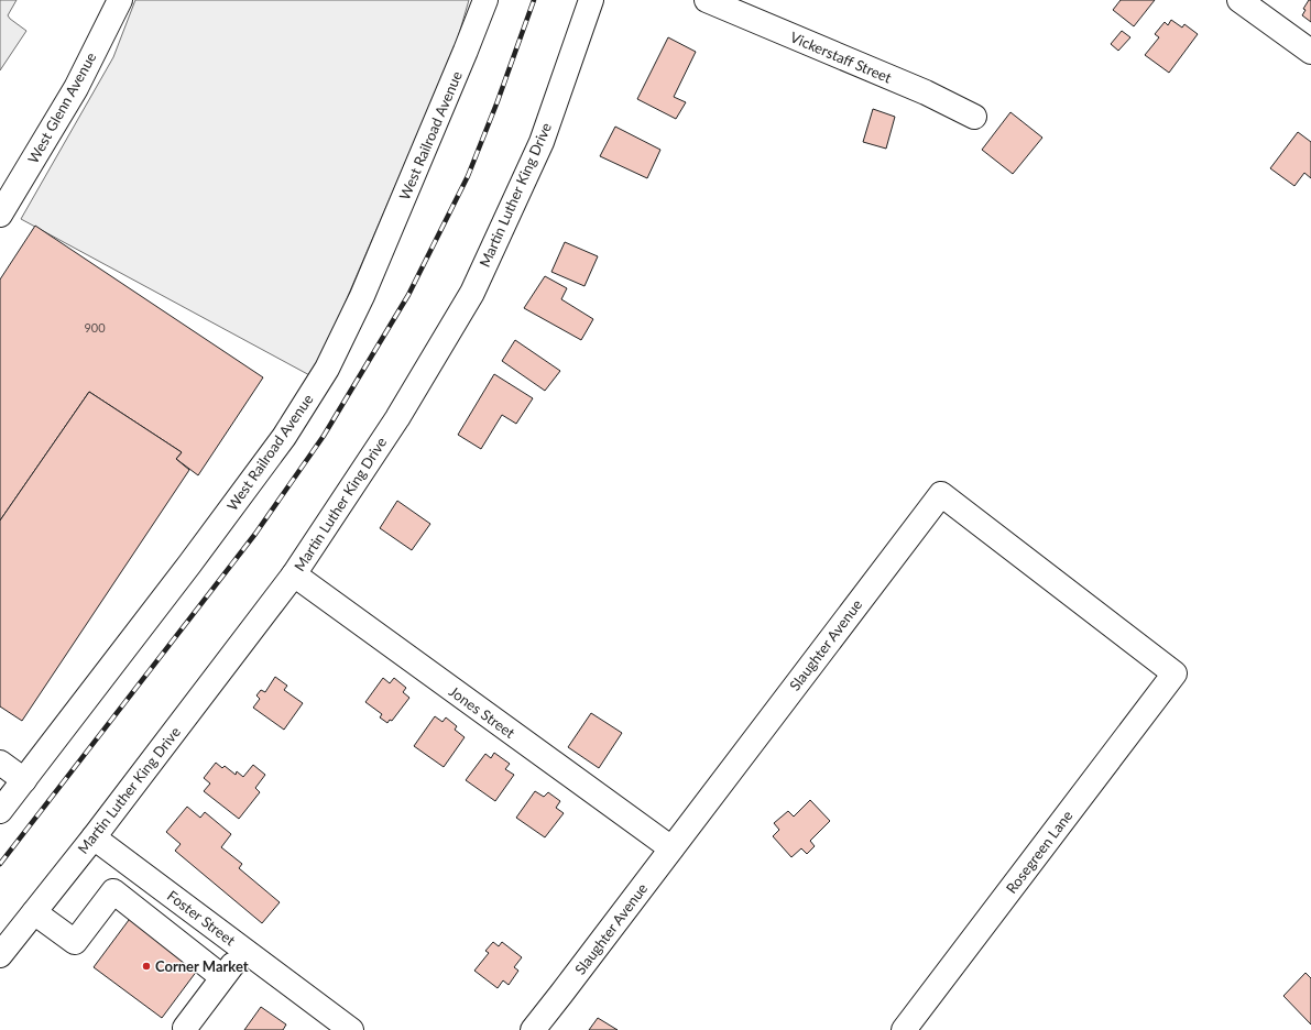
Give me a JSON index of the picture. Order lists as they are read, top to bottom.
{
  "streets": {
    "street": [
      "Vickerstaff Street",
      "West Glenn Avenue",
      "West Railroad Avenue",
      "Martin Luther King Drive",
      "Slaughter Avenue",
      "Jones Street",
      "Rosegreen Lane",
      "Foster Street"
    ]
  },
  "crossings": [
    ["Martin Luther King Drive", "Jones Street"],
    ["Martin Luther King Drive", "Foster Street"],
    ["Slaughter Avenue", "Jones Street"],
    ["Slaughter Avenue", "Rosegreen Lane"]
  ],
  "places": ["Corner Market"],
  "house_numbers": ["900"]
}
